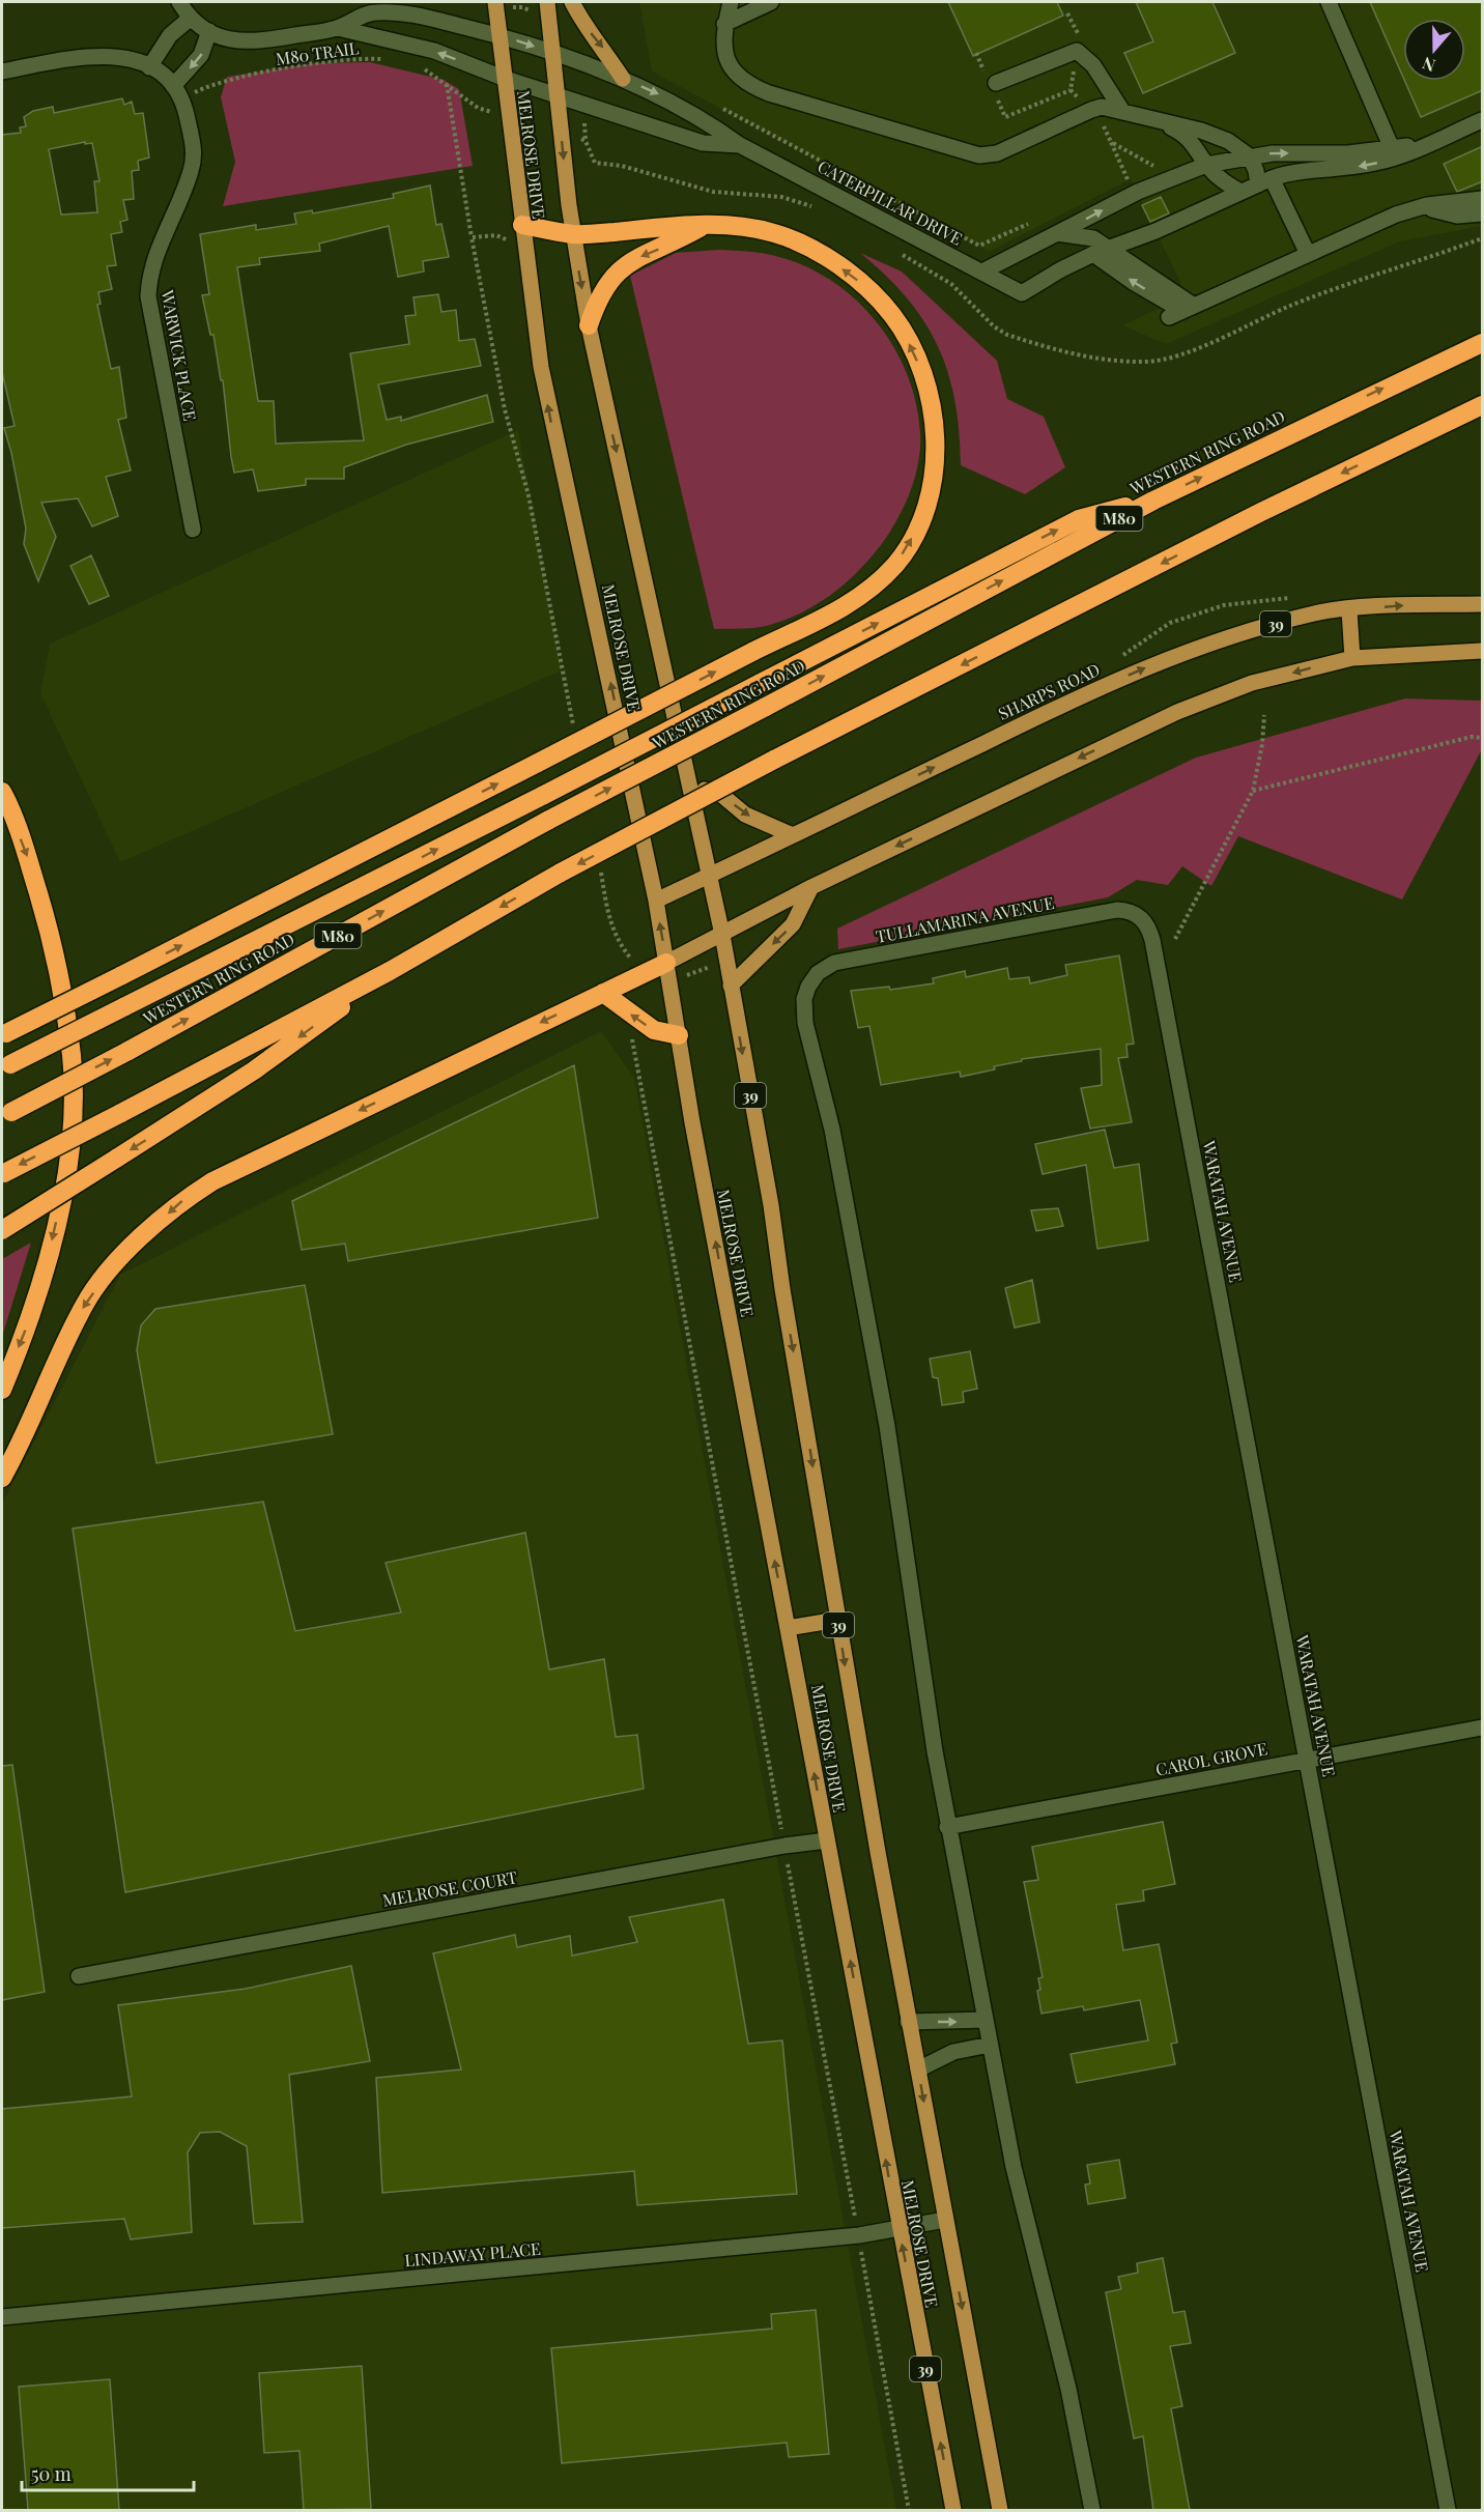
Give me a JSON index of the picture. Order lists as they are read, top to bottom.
{
  "streets": {
    "highway": ["WESTERN RING ROAD", "M80"],
    "main road": ["MELROSE DRIVE", "39", "SHARPS ROAD"],
    "street": [
      "CATERPILLAR DRIVE",
      "WARWICK PLACE",
      "TULLAMARINA AVENUE",
      "WARATAH AVENUE",
      "CAROL GROVE",
      "MELROSE COURT",
      "LINDAWAY PLACE"
    ],
    "path": ["M80 TRAIL"]
  },
  "crossings": [
    ["M80 TRAIL", "WARWICK PLACE"],
    ["MELROSE DRIVE", "CATERPILLAR DRIVE"],
    ["MELROSE DRIVE", "SHARPS ROAD"],
    ["MELROSE DRIVE", "MELROSE COURT"],
    ["MELROSE DRIVE", "LINDAWAY PLACE"],
    ["TULLAMARINA AVENUE", "WARATAH AVENUE"],
    ["TULLAMARINA AVENUE", "CAROL GROVE"],
    ["WARATAH AVENUE", "CAROL GROVE"]
  ],
  "scale_bar": "50 m",
  "north": "bottom"
}
